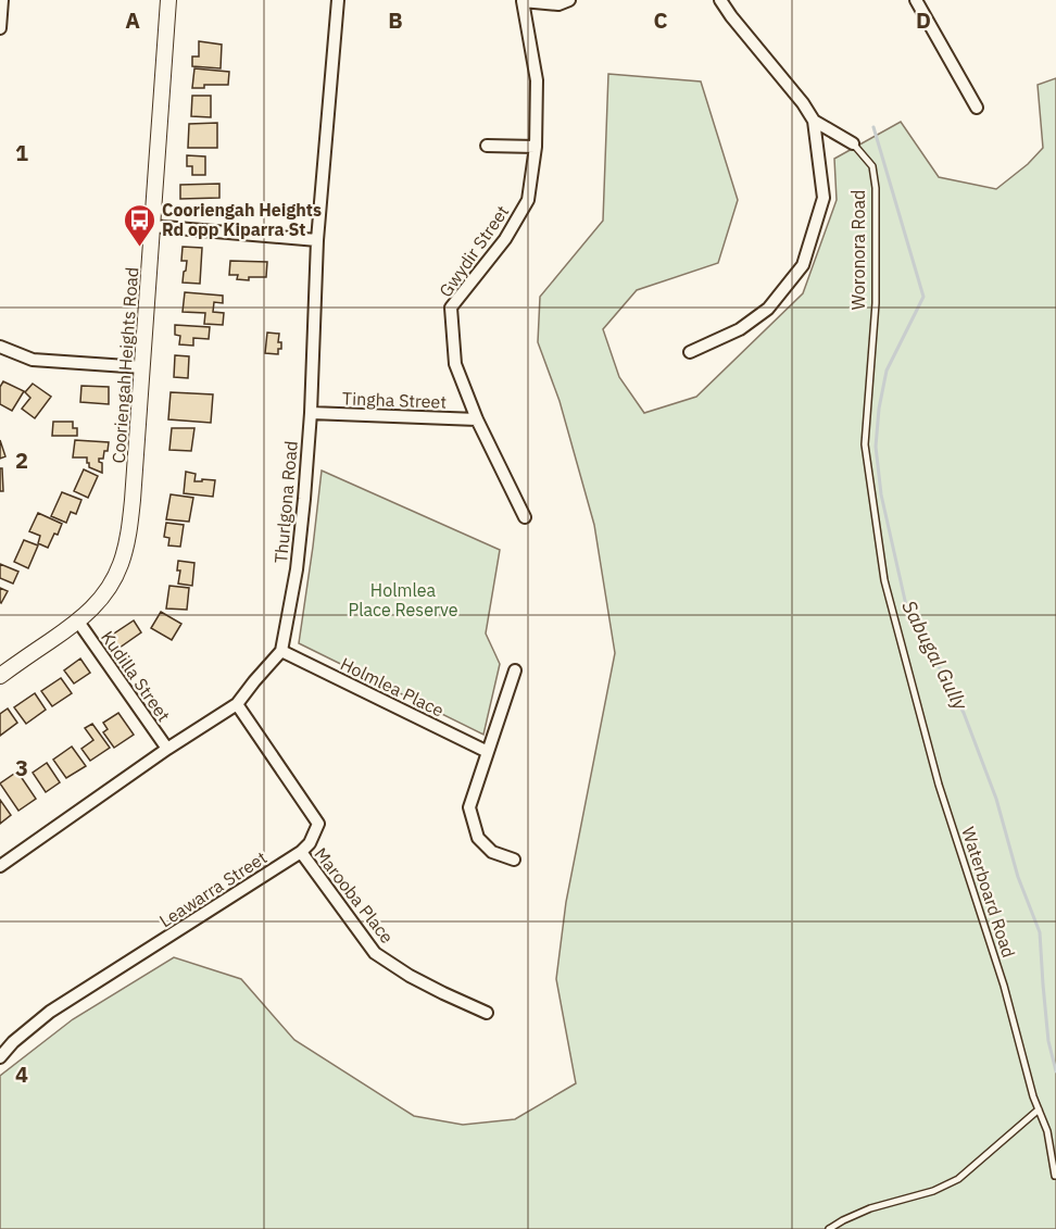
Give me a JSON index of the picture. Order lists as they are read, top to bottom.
{
  "streets": {
    "street": [
      "Woronora Road",
      "Gwydir Street",
      "Cooriengah Heights Road",
      "Tingha Street",
      "Thurlgona Road",
      "Kudilla Street",
      "Holmlea Place",
      "Leawarra Street",
      "Marooba Place"
    ],
    "lane": ["Waterboard Road"]
  },
  "crossings": [
    ["Woronora Road", "Waterboard Road"],
    ["Gwydir Street", "Tingha Street"],
    ["Cooriengah Heights Road", "Kudilla Street"],
    ["Tingha Street", "Thurlgona Road"],
    ["Thurlgona Road", "Holmlea Place"],
    ["Leawarra Street", "Marooba Place"]
  ],
  "water": ["Sabugal Gully"],
  "parks": ["Holmlea Place Reserve"],
  "places": {
    "bus stop": ["Cooriengah Heights Rd opp Kiparra St"]
  },
  "grid": {
    "columns": [
      "A",
      "B",
      "C",
      "D"
    ],
    "rows": [
      "1",
      "2",
      "3",
      "4"
    ]
  }
}
